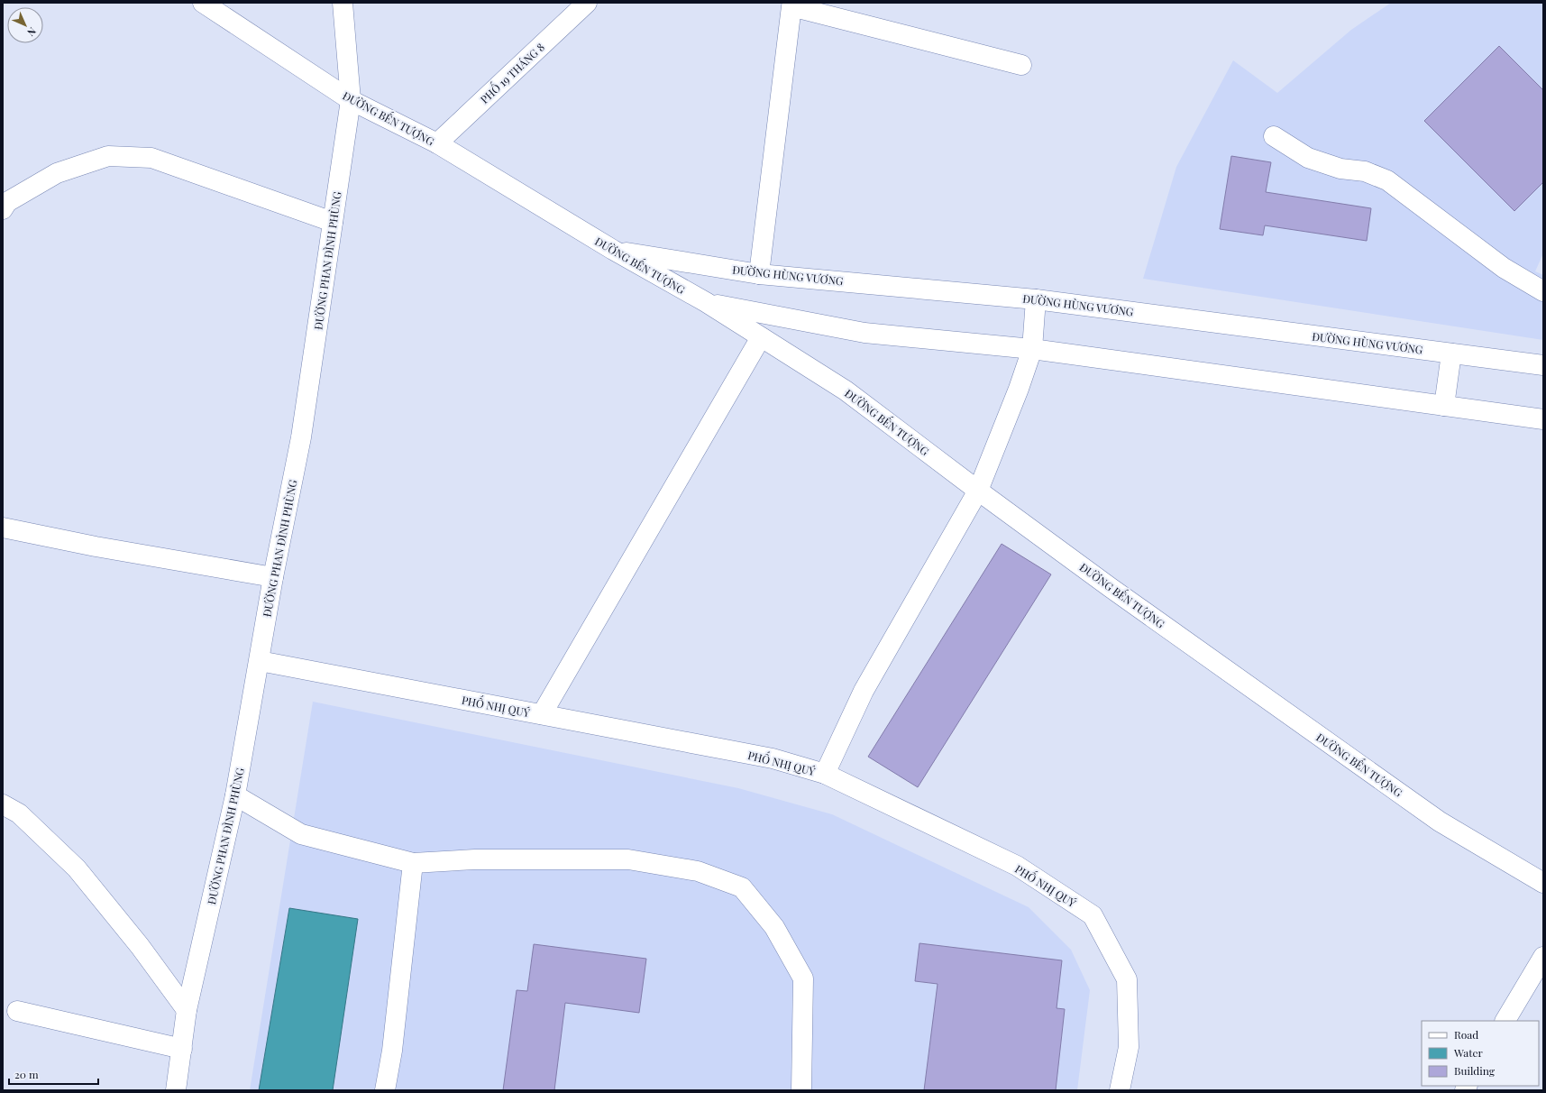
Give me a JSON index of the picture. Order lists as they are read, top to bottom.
{
  "streets": {
    "street": [
      "PHỐ 19 THÁNG 8",
      "ĐƯỜNG BẾN TƯỢNG",
      "ĐƯỜNG PHAN ĐÌNH PHÙNG",
      "ĐƯỜNG HÙNG VƯƠNG",
      "PHỐ NHỊ QUÝ"
    ]
  },
  "crossings": [
    ["PHỐ 19 THÁNG 8", "ĐƯỜNG BẾN TƯỢNG"],
    ["ĐƯỜNG BẾN TƯỢNG", "ĐƯỜNG PHAN ĐÌNH PHÙNG"],
    ["ĐƯỜNG BẾN TƯỢNG", "ĐƯỜNG HÙNG VƯƠNG"],
    ["ĐƯỜNG PHAN ĐÌNH PHÙNG", "PHỐ NHỊ QUÝ"]
  ],
  "legend": ["Road", "Water", "Building"],
  "scale_bar": "20 m",
  "north": "bottom right"
}
